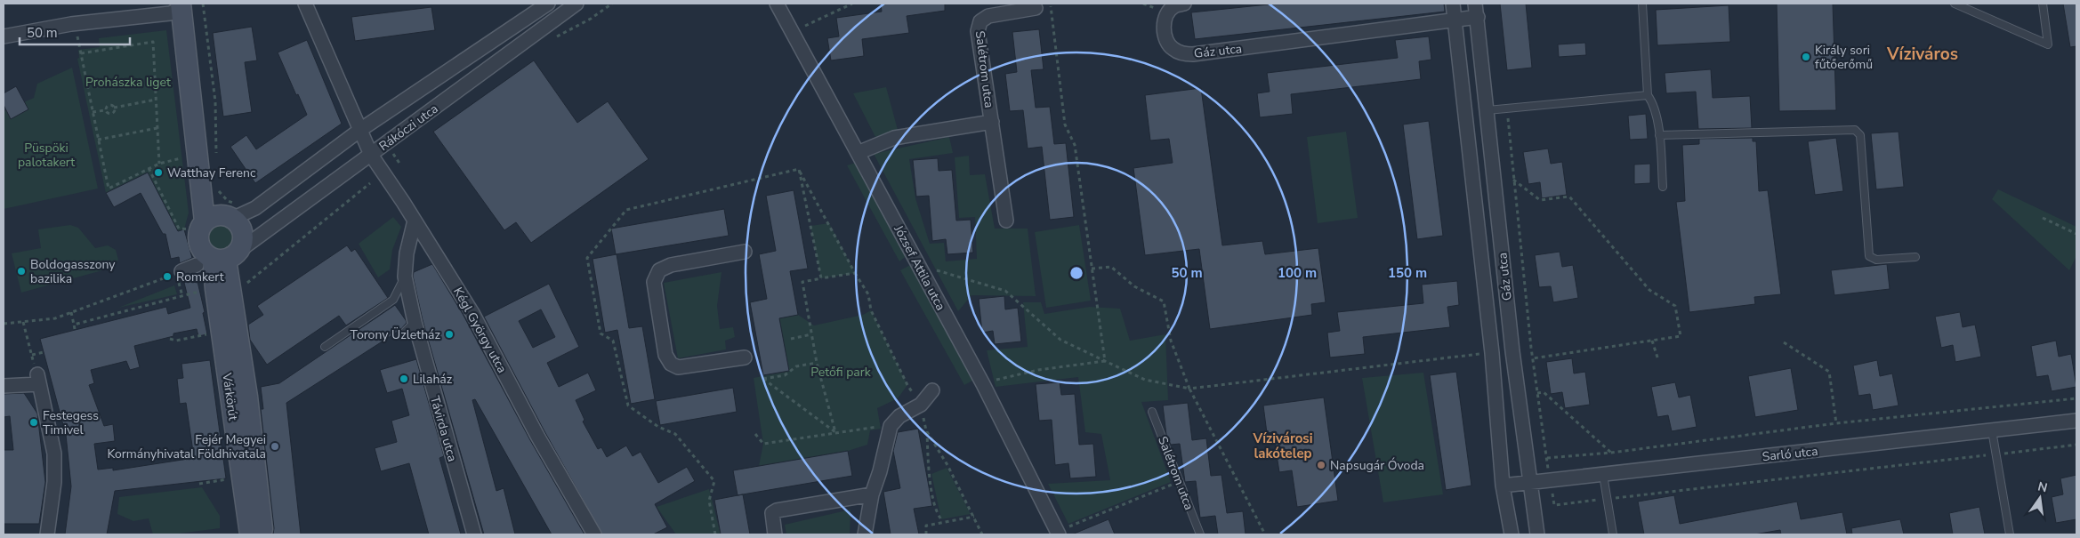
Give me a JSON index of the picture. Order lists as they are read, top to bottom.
{
  "streets": {
    "street": [
      "Gáz utca",
      "Salétrom utca",
      "Rákóczi utca",
      "József Attila utca",
      "Kégl György utca",
      "Várkörút",
      "Távirda utca",
      "Sarló utca"
    ]
  },
  "crossings": [
    ["Gáz utca", "Sarló utca"],
    ["Salétrom utca", "József Attila utca"],
    ["Rákóczi utca", "Kégl György utca"],
    ["Rákóczi utca", "Várkörút"],
    ["Kégl György utca", "Távirda utca"]
  ],
  "districts": ["Víziváros", "Vízivárosi lakótelep"],
  "parks": ["Prohászka liget", "Püspöki palotakert", "Petőfi park"],
  "places": [
    "Király sori fűtőerőmű",
    "Watthay Ferenc",
    "Boldogasszony bazilika",
    "Romkert",
    "Torony Üzletház",
    "Lilaház",
    "Festegess Timivel",
    "Fejér Megyei Kormányhivatal Földhivatala",
    "Napsugár Óvoda"
  ],
  "scale_bar": "50 m",
  "north": "top",
  "rings": ["50 m", "100 m", "150 m"]
}
